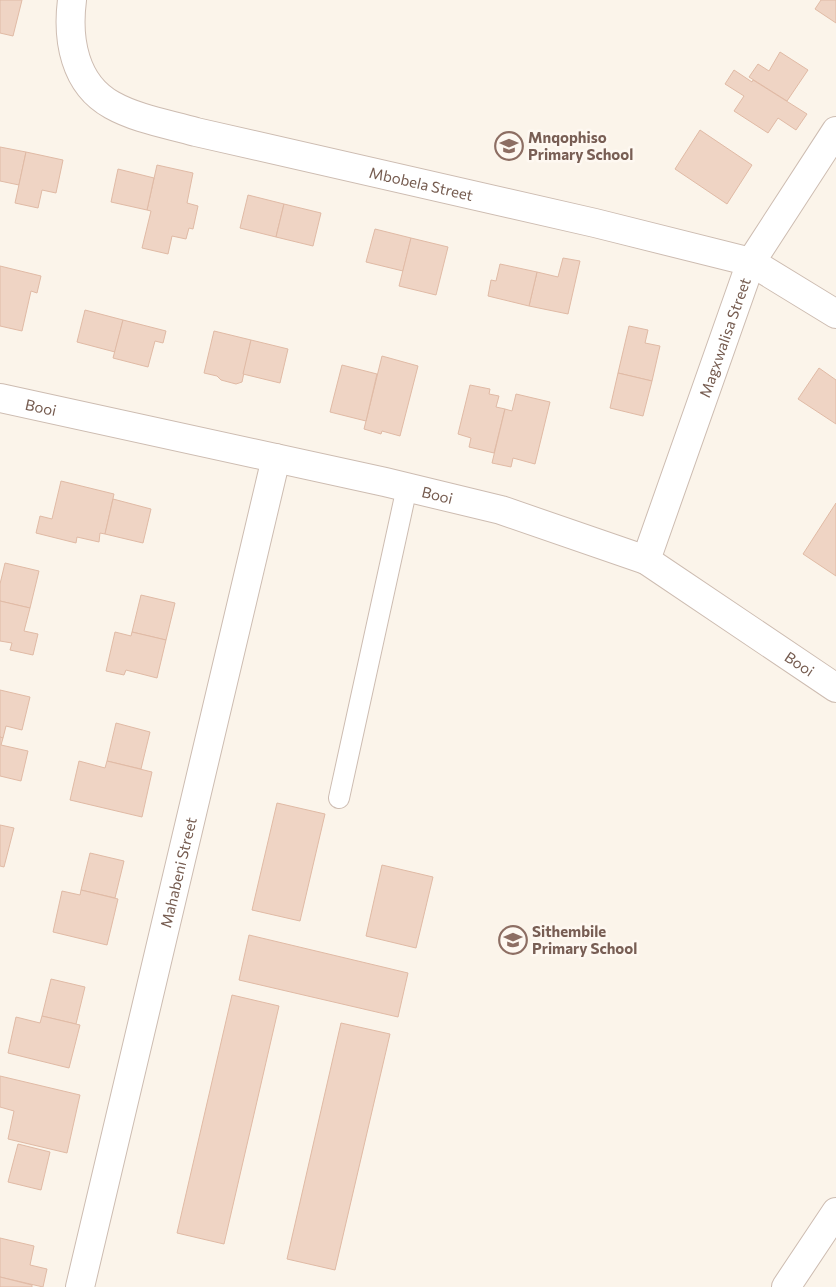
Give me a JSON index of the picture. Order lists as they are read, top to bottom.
{
  "streets": {
    "street": [
      "Mbobela Street",
      "Magxwalisa Street",
      "Booi",
      "Mahabeni Street"
    ]
  },
  "crossings": [
    ["Mbobela Street", "Magxwalisa Street"],
    ["Magxwalisa Street", "Booi"],
    ["Booi", "Mahabeni Street"]
  ],
  "places": {
    "school or university": ["Mnqophiso Primary School", "Sithembile Primary School"]
  }
}
